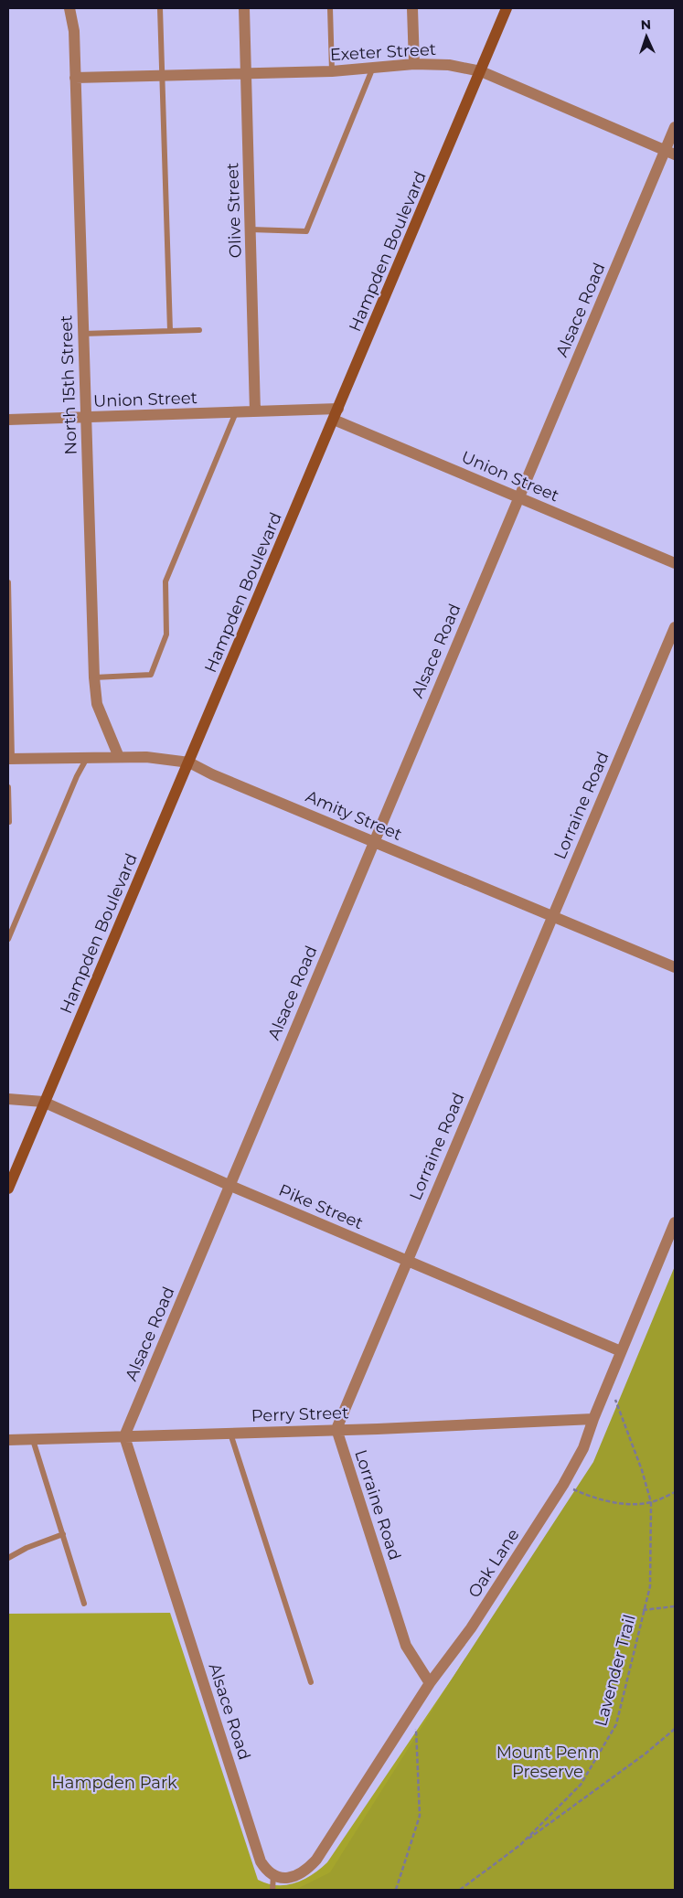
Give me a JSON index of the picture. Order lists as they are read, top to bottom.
{
  "streets": {
    "main road": ["Hampden Boulevard"],
    "street": [
      "Exeter Street",
      "Olive Street",
      "Alsace Road",
      "North 15th Street",
      "Union Street",
      "Lorraine Road",
      "Amity Street",
      "Pike Street",
      "Perry Street",
      "Oak Lane"
    ],
    "path": ["Lavender Trail"]
  },
  "crossings": [
    ["Exeter Street", "Olive Street"],
    ["Exeter Street", "Hampden Boulevard"],
    ["Exeter Street", "Alsace Road"],
    ["Exeter Street", "North 15th Street"],
    ["Olive Street", "Union Street"],
    ["Hampden Boulevard", "Union Street"],
    ["Hampden Boulevard", "Amity Street"],
    ["Hampden Boulevard", "Pike Street"],
    ["Alsace Road", "Union Street"],
    ["Alsace Road", "Amity Street"],
    ["Alsace Road", "Pike Street"],
    ["Alsace Road", "Perry Street"],
    ["Alsace Road", "Oak Lane"],
    ["North 15th Street", "Union Street"],
    ["North 15th Street", "Amity Street"],
    ["Lorraine Road", "Amity Street"],
    ["Lorraine Road", "Pike Street"],
    ["Lorraine Road", "Perry Street"],
    ["Lorraine Road", "Oak Lane"],
    ["Pike Street", "Oak Lane"],
    ["Perry Street", "Oak Lane"],
    ["Oak Lane", "Lavender Trail"]
  ],
  "parks": ["Mount Penn Preserve", "Hampden Park"],
  "north": "top"
}
